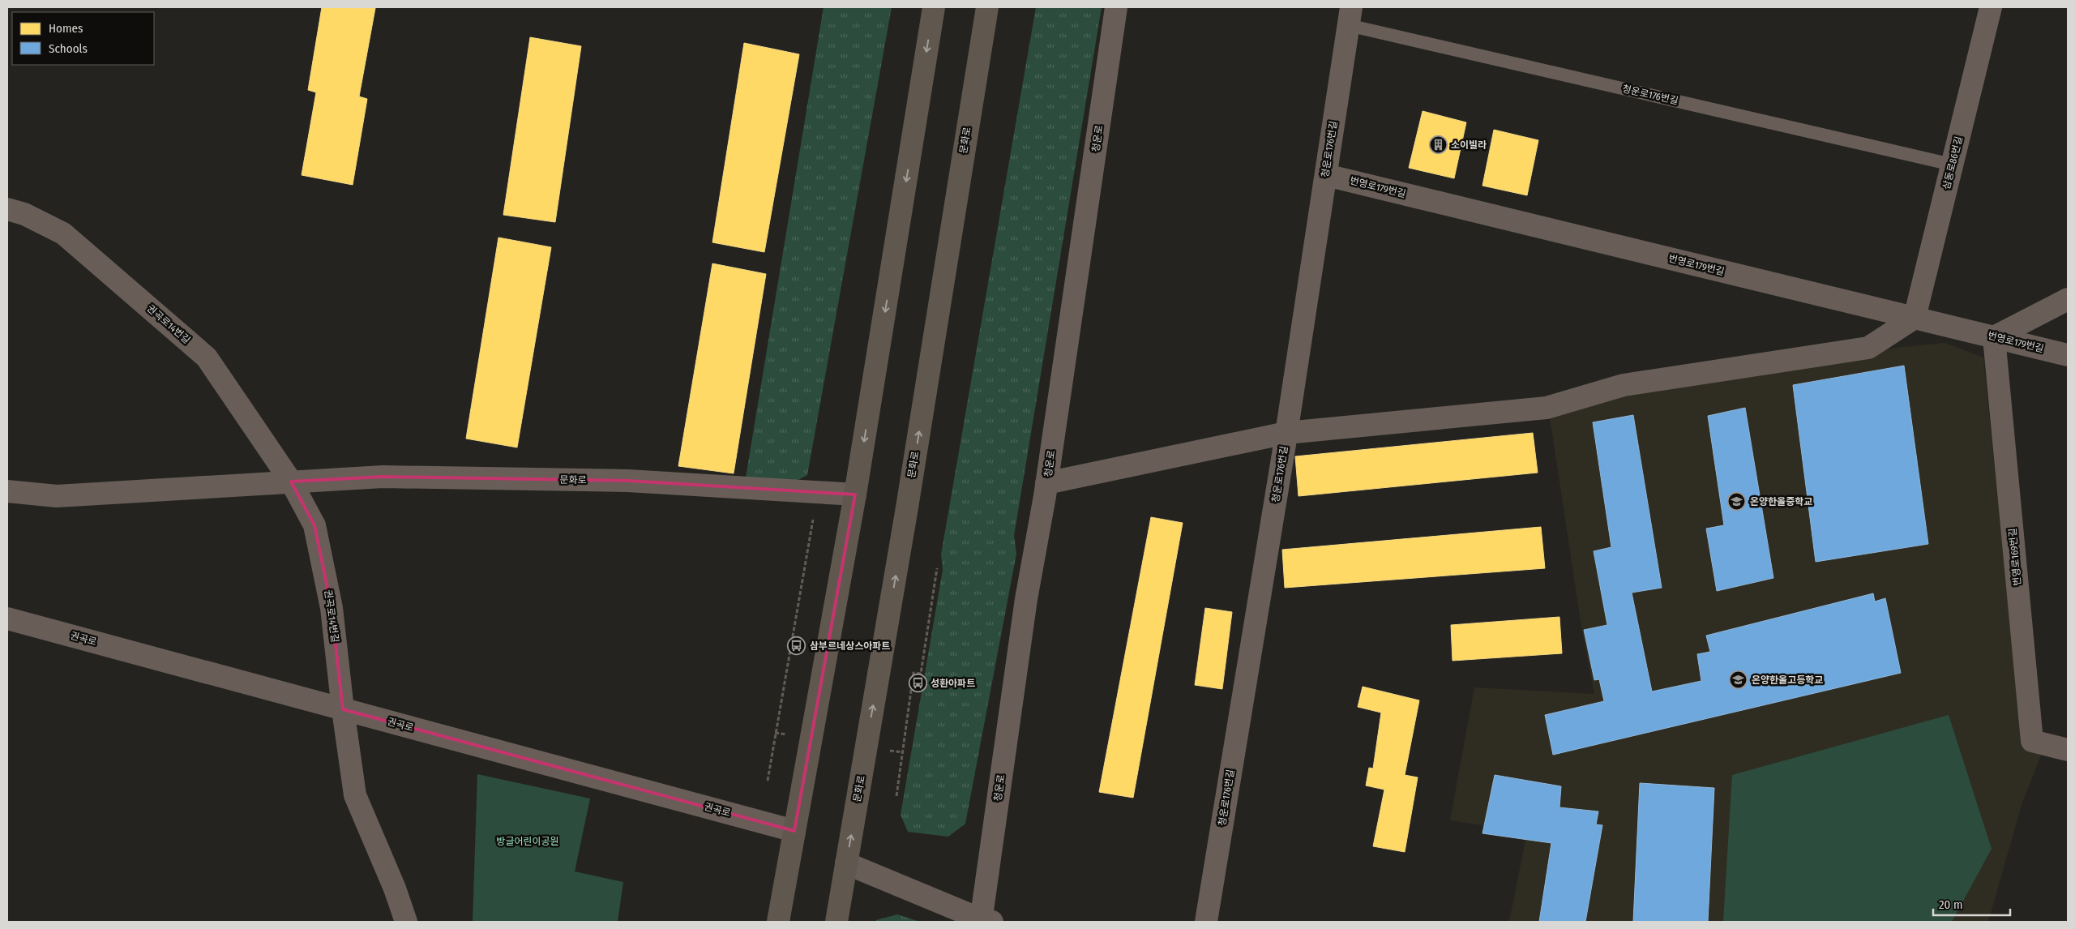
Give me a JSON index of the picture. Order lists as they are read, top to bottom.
{
  "streets": {
    "main road": ["문화로"],
    "street": [
      "청운로176번길",
      "청운로",
      "삼동로86번길",
      "번영로179번길",
      "권곡로14번길",
      "번영로169번길",
      "권곡로"
    ]
  },
  "crossings": [
    ["청운로176번길", "삼동로86번길"],
    ["청운로176번길", "번영로179번길"],
    ["청운로", "문화로"],
    ["문화로", "권곡로14번길"],
    ["삼동로86번길", "번영로179번길"],
    ["번영로179번길", "번영로169번길"],
    ["권곡로14번길", "권곡로"]
  ],
  "one_way": ["문화로"],
  "parks": ["방글어린이공원"],
  "places": {
    "building": ["소이빌라"],
    "school or university": ["온양한올중학교", "온양한올고등학교"],
    "bus stop": ["삼부르네상스아파트", "성환아파트"]
  },
  "legend": ["Homes", "Schools"],
  "scale_bar": "20 m"
}
